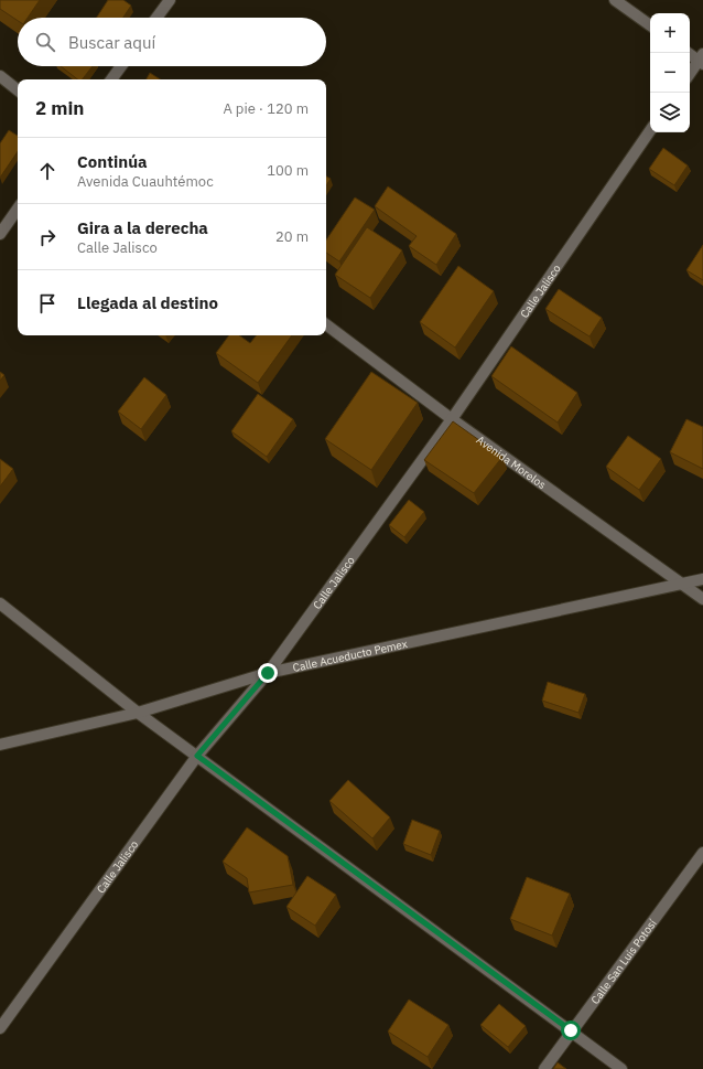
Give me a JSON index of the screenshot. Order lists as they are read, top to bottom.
{
  "streets": {
    "street": [
      "Calle Jalisco",
      "Avenida Morelos",
      "Calle Acueducto Pemex",
      "Calle San Luis Potosí"
    ]
  },
  "crossings": [
    ["Calle Jalisco", "Avenida Morelos"],
    ["Calle Jalisco", "Calle Acueducto Pemex"],
    ["Avenida Morelos", "Calle Acueducto Pemex"]
  ],
  "page": {
    "map_buttons": ["+", "−"],
    "search": "Buscar aquí",
    "heading": ["2 min", "A pie · 120 m"],
    "list": [
      ["Continúa", "Avenida Cuauhtémoc", "100 m"],
      ["Gira a la derecha", "Calle Jalisco", "20 m"],
      "Llegada al destino"
    ]
  }
}
